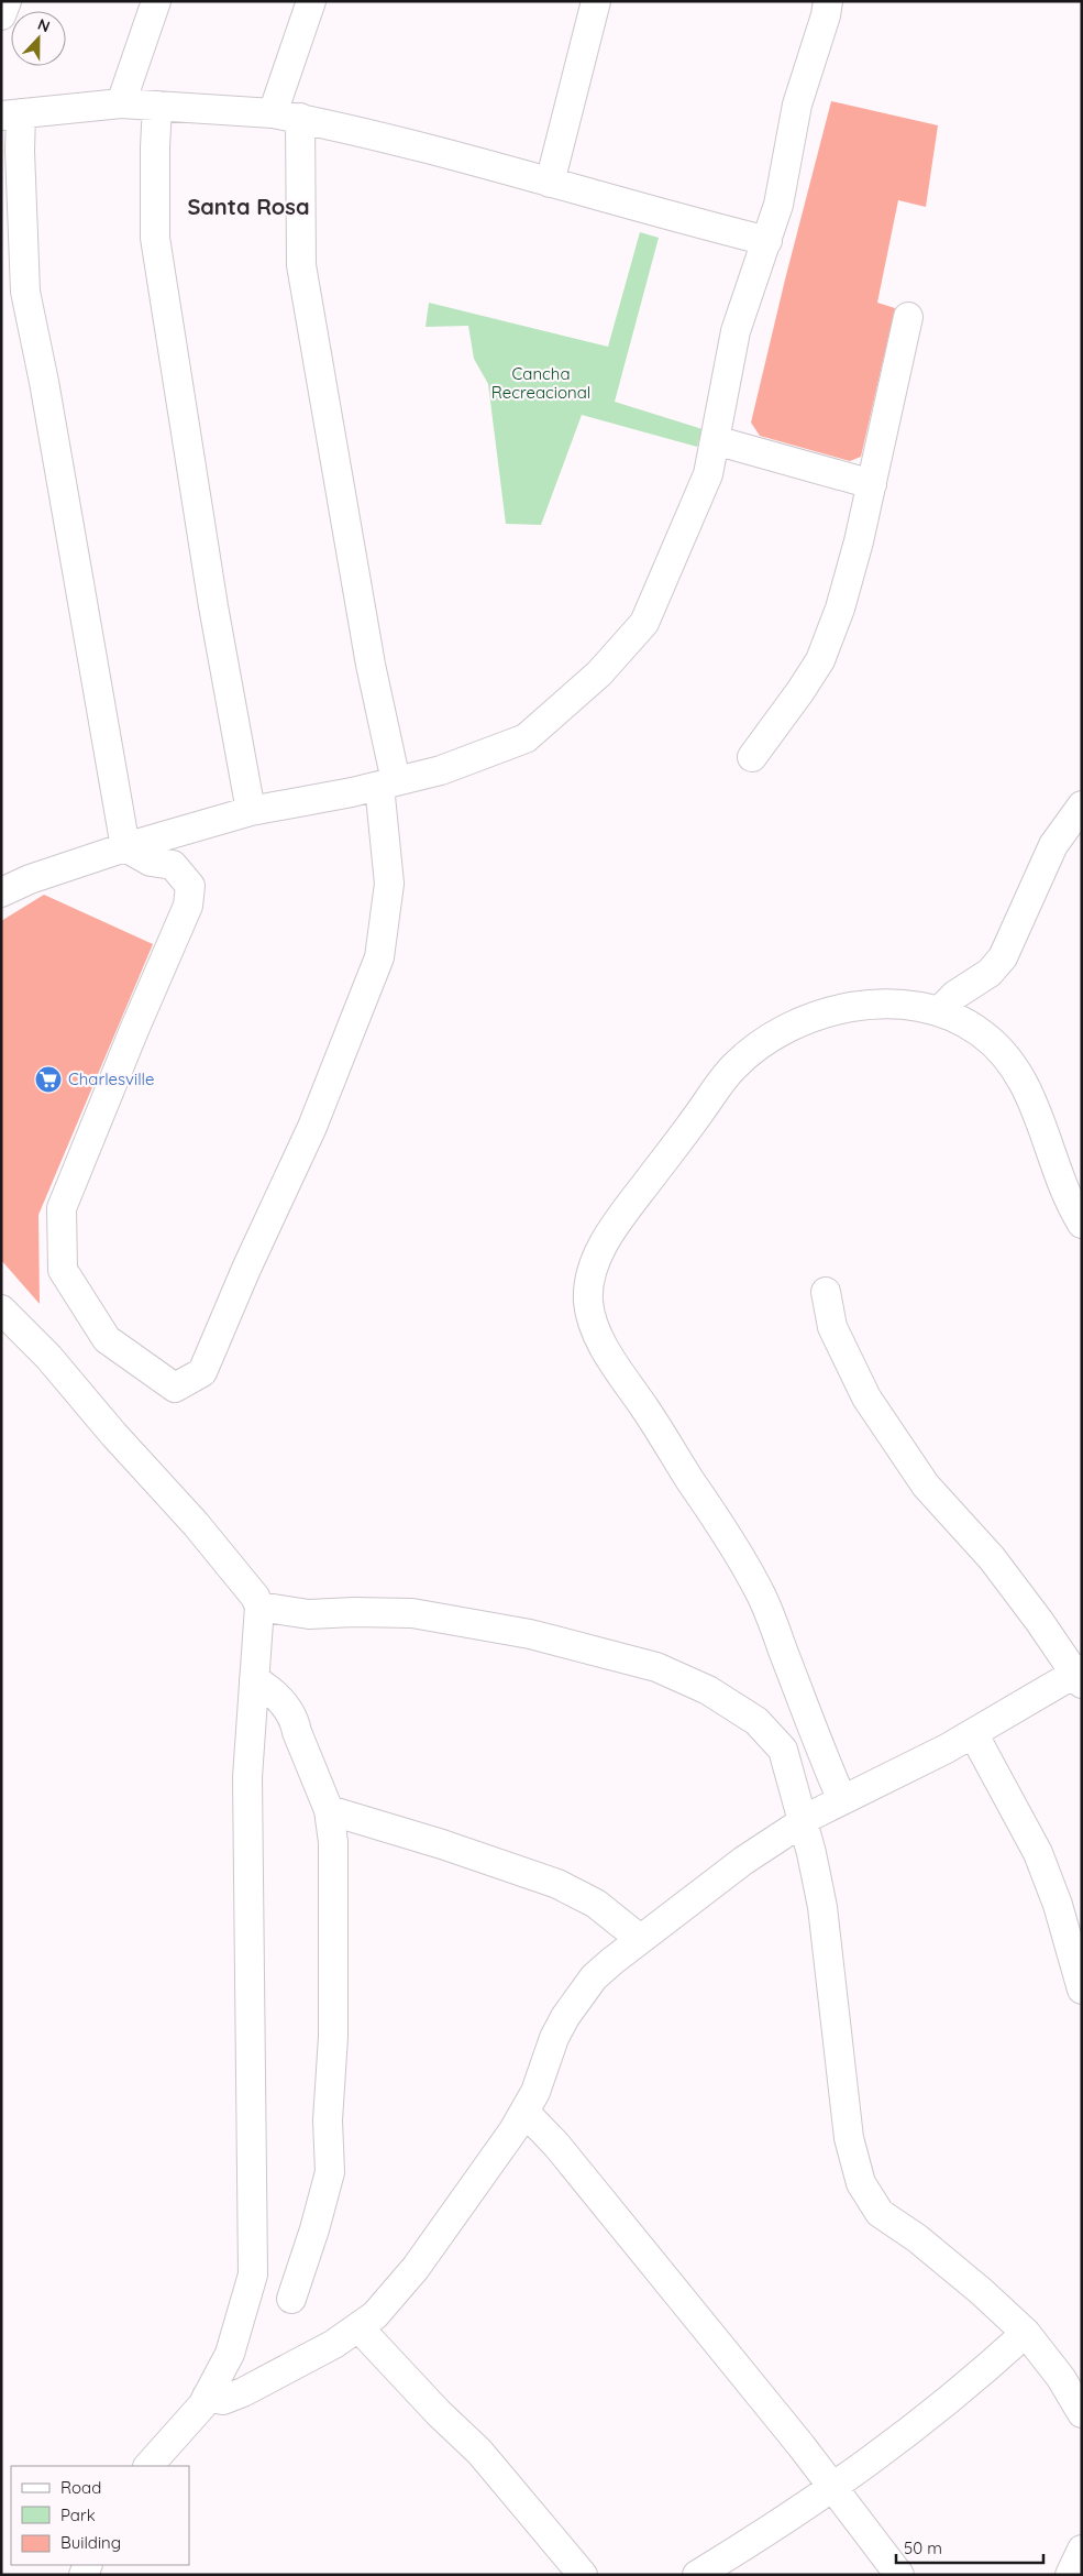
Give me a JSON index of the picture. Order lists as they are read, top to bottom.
{
  "districts": ["Santa Rosa"],
  "parks": ["Cancha Recreacional"],
  "places": {
    "supermarket": ["Charlesville"]
  },
  "legend": ["Road", "Park", "Building"],
  "scale_bar": "50 m",
  "north": "top"
}
